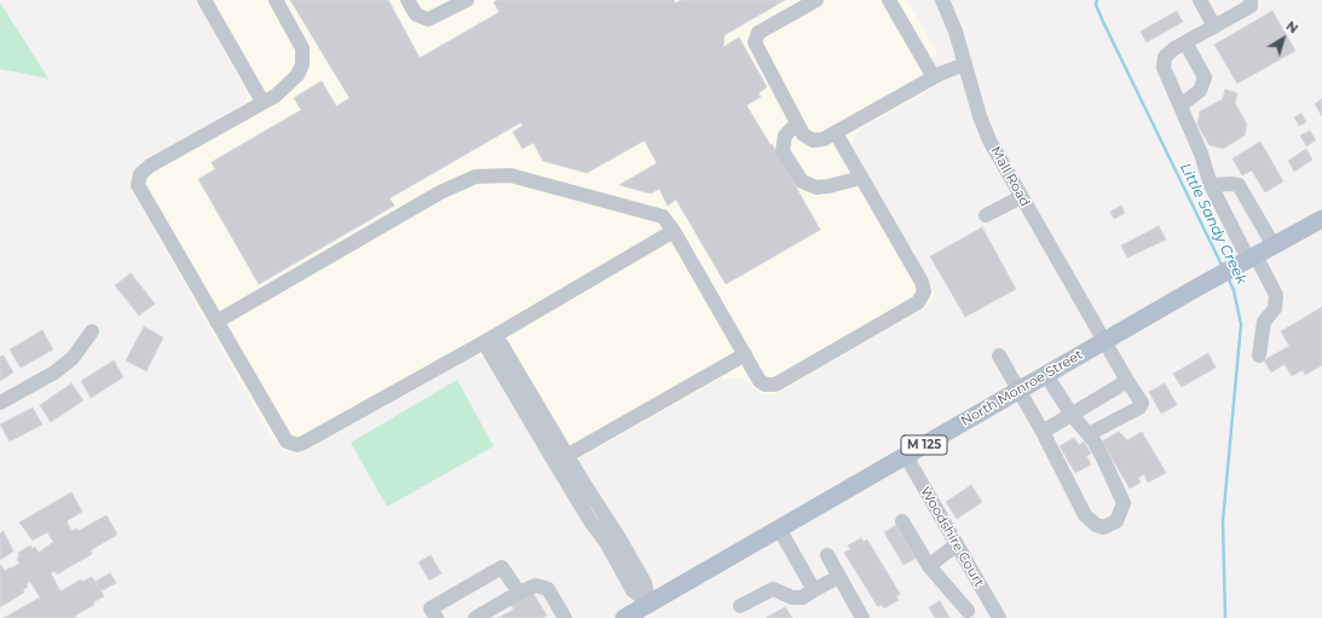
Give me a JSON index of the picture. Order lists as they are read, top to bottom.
{
  "streets": {
    "main road": ["North Monroe Street", "M 125"],
    "street": ["Mall Road", "Woodshire Court"]
  },
  "crossings": [
    ["Mall Road", "North Monroe Street"],
    ["North Monroe Street", "Woodshire Court"]
  ],
  "water": ["Little Sandy Creek"],
  "north": "top right"
}
